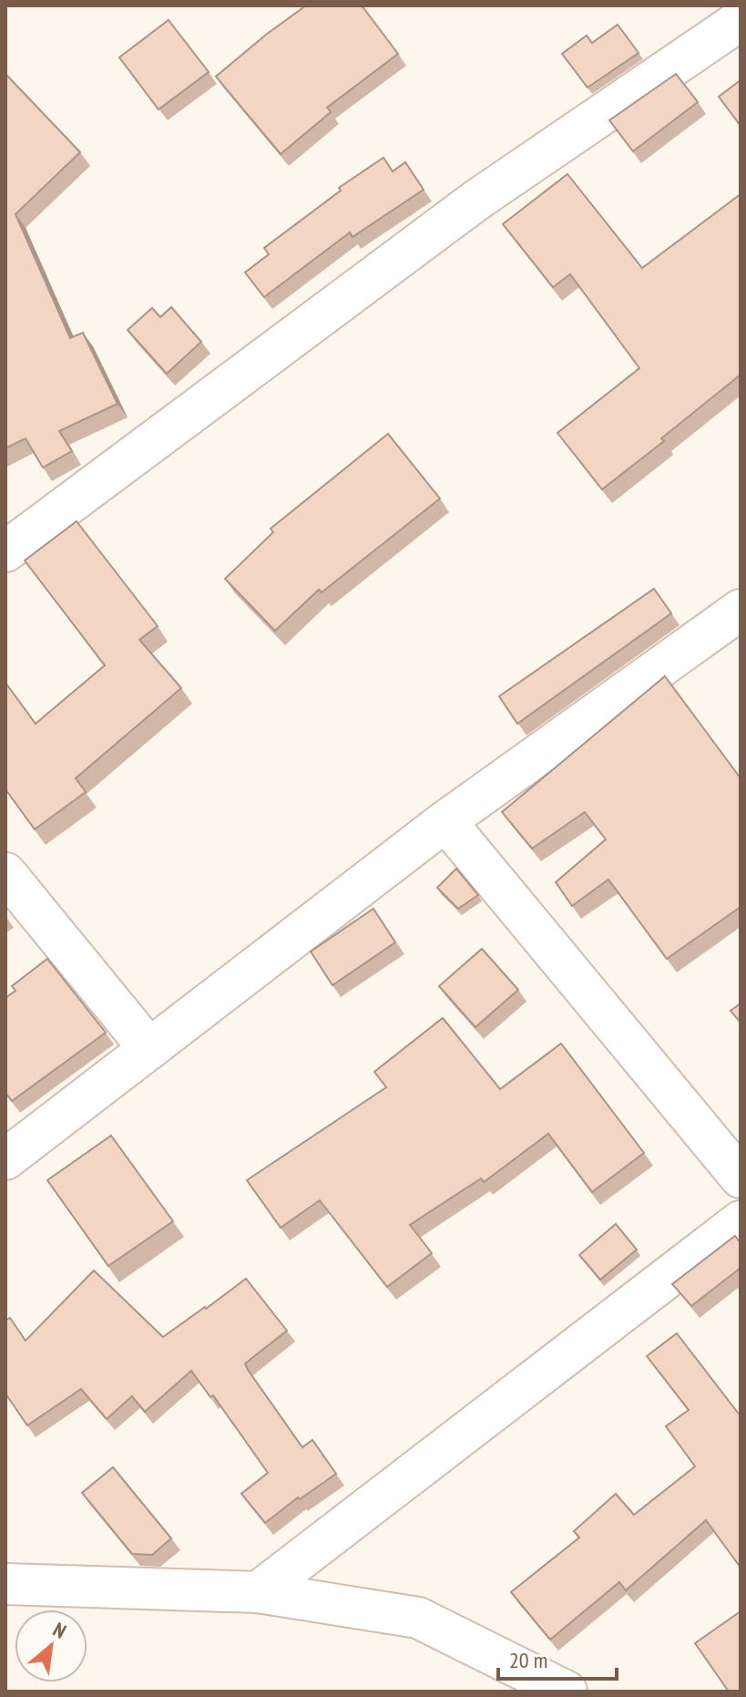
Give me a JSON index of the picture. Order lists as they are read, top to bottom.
{
  "scale_bar": "20 m",
  "north": "top right"
}
